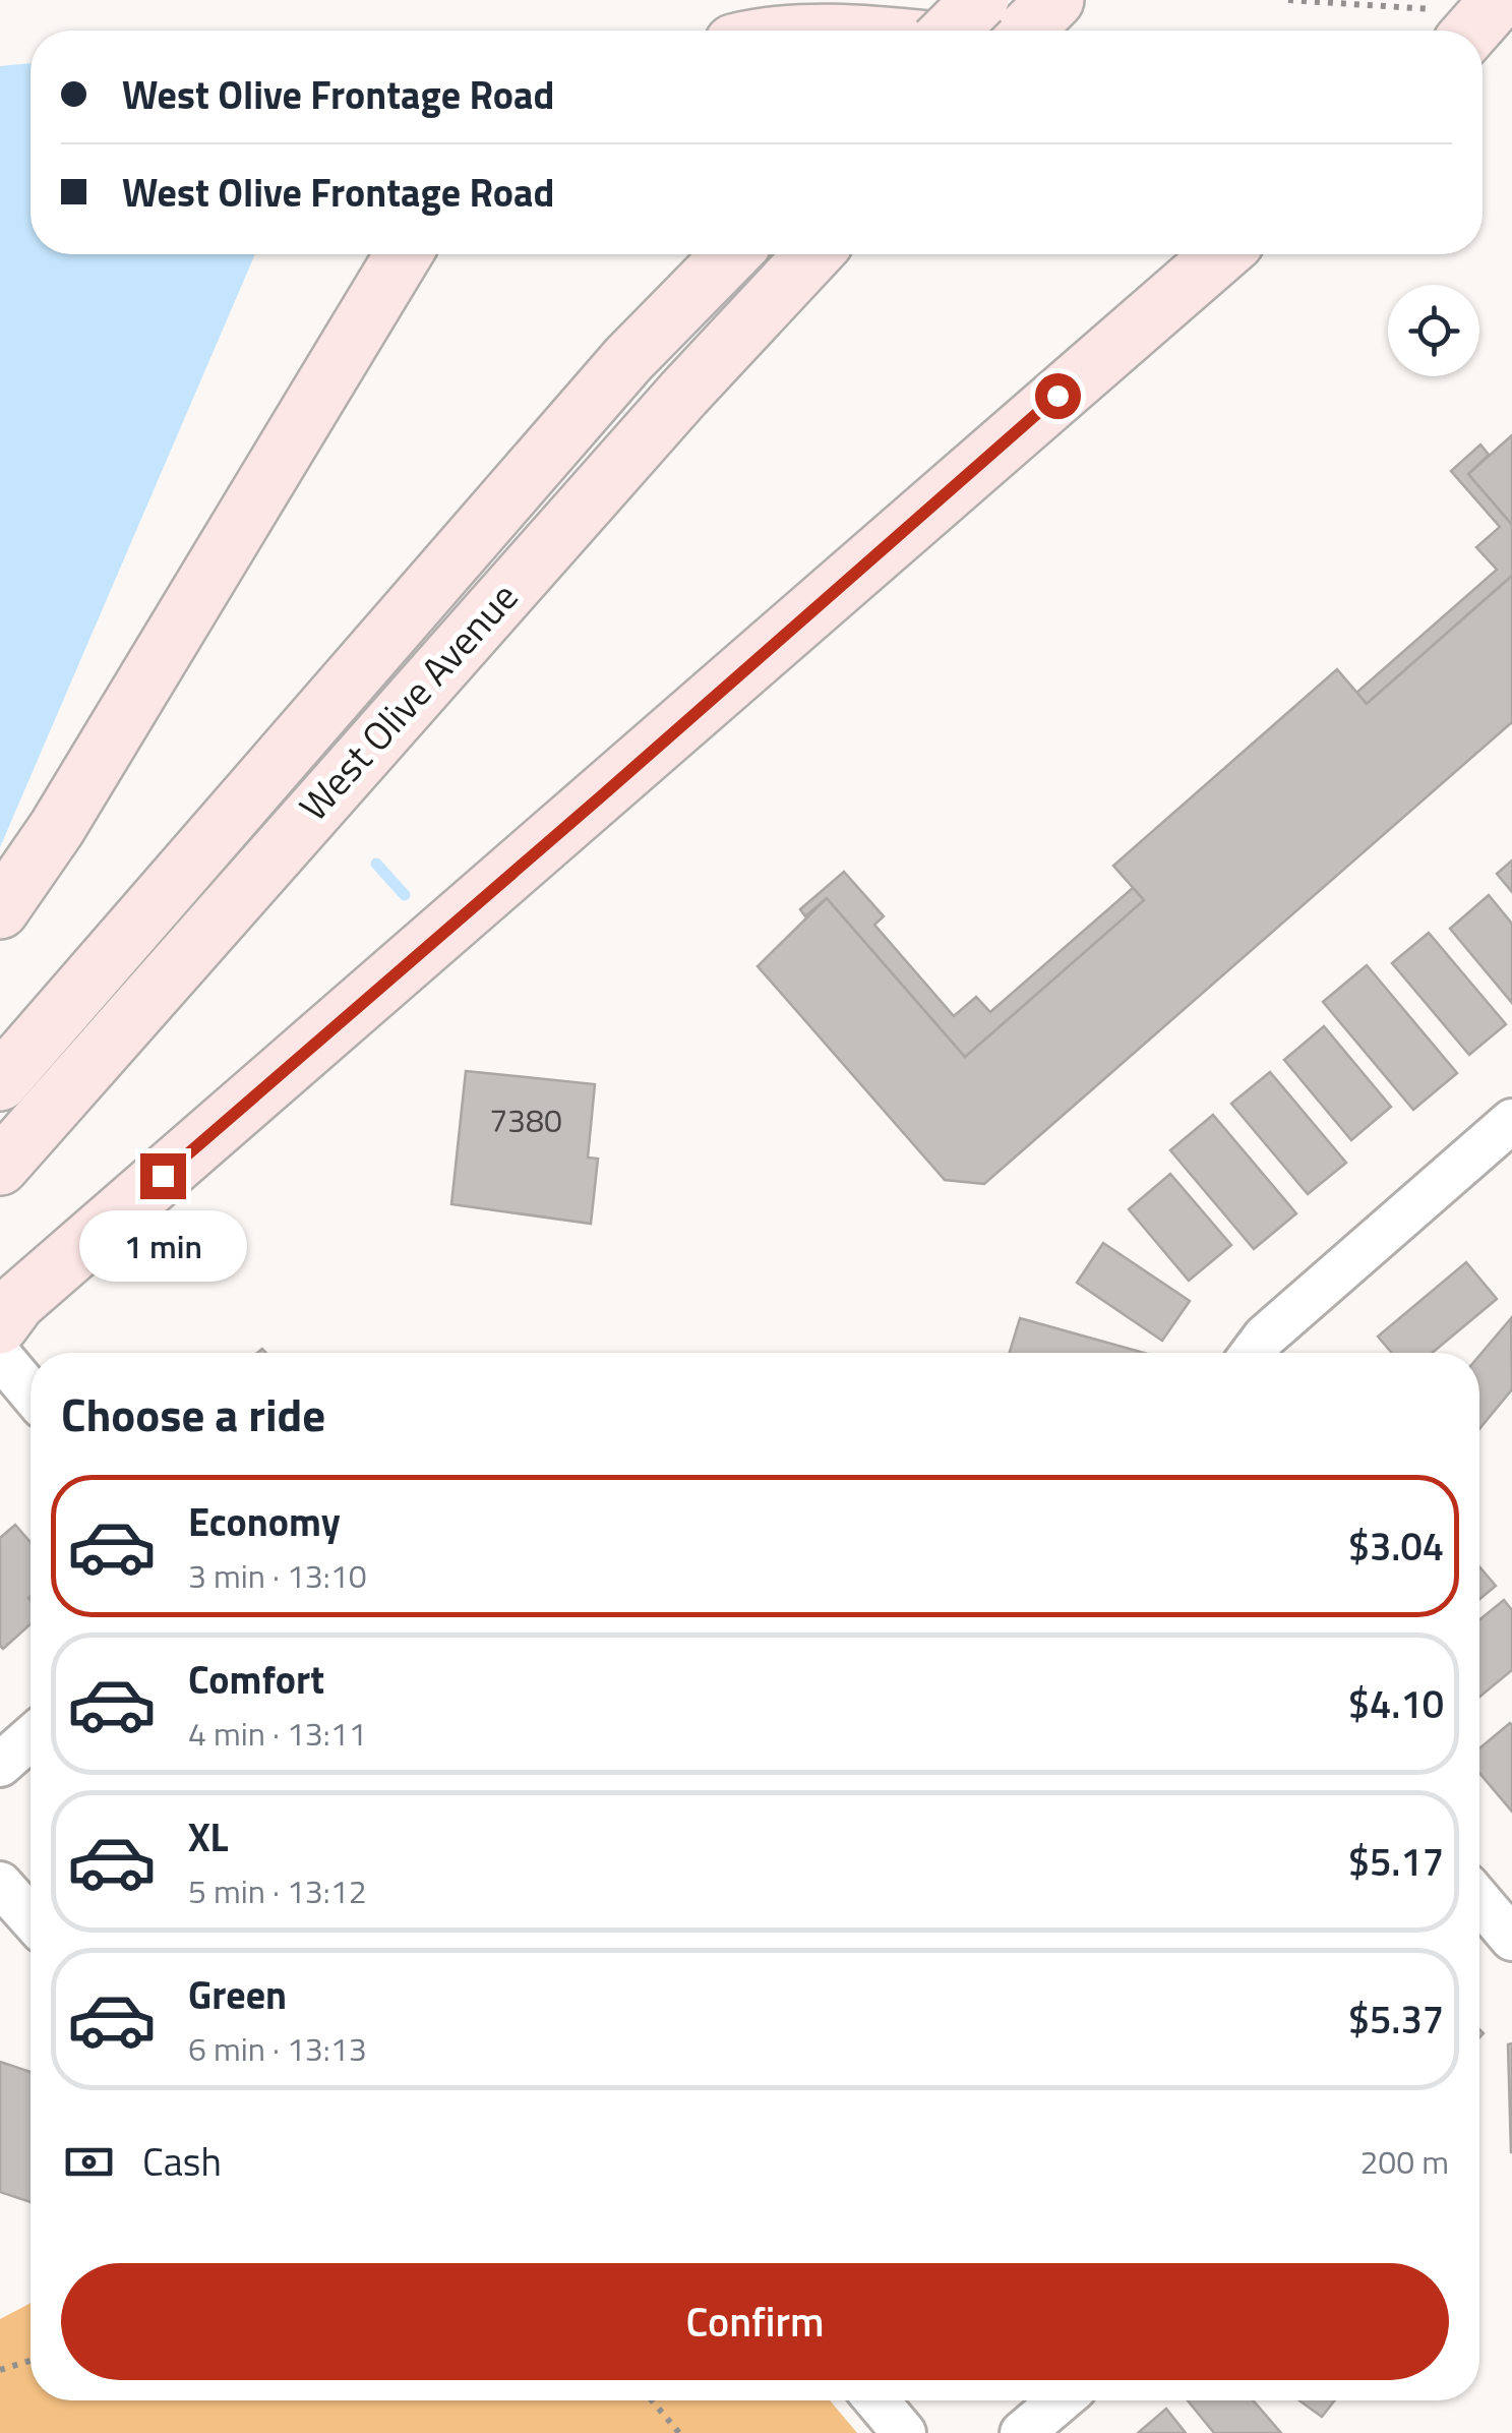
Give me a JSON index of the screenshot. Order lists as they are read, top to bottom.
{
  "streets": {
    "main road": ["West Olive Avenue"]
  },
  "house_numbers": ["7380"],
  "page": {
    "banner": ["West Olive Frontage Road", "West Olive Frontage Road"],
    "bubble": "1 min",
    "heading": "Choose a ride",
    "list": [
      {
        "name": "Economy",
        "note": "3 min · 13:10",
        "value": "$3.04"
      },
      {
        "name": "Comfort",
        "note": "4 min · 13:11",
        "value": "$4.10"
      },
      {
        "name": "XL",
        "note": "5 min · 13:12",
        "value": "$5.17"
      },
      {
        "name": "Green",
        "note": "6 min · 13:13",
        "value": "$5.37"
      }
    ],
    "pay": ["Cash", "200 m"],
    "buttons": "Confirm"
  }
}
